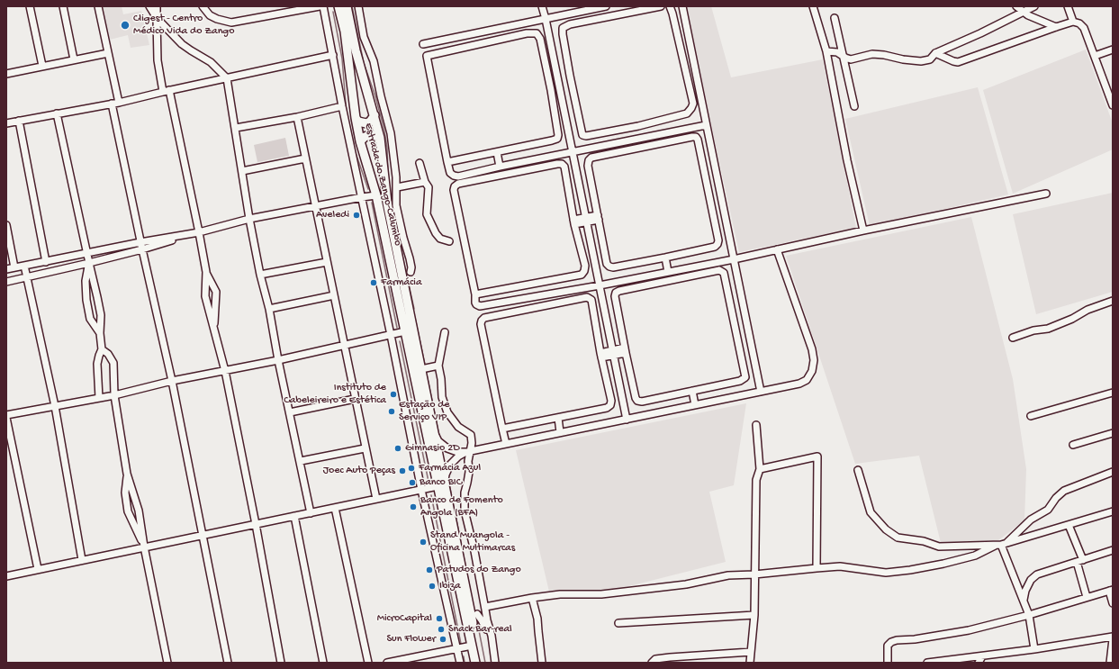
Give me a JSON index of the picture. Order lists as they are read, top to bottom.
{
  "streets": {
    "main road": ["Estrada do Zango-Calumbo"]
  },
  "places": [
    "Cligest - Centro Médico Vida do Zango",
    "Aveledi",
    "Farmácia",
    "Instituto de Cabeleireiro e Estética",
    "Estação de Serviço VIP",
    "Gimnasio 2D",
    "Farmácia Azul",
    "Joec Auto Peças",
    "Banco BIC",
    "Banco de Fomento Angola (BFA)",
    "Stand Muangola - Oficina Multimarcas",
    "Patudos do Zango",
    "Ibiza",
    "MicroCapital",
    "Snack Bar-real",
    "Sun Flower"
  ]
}
